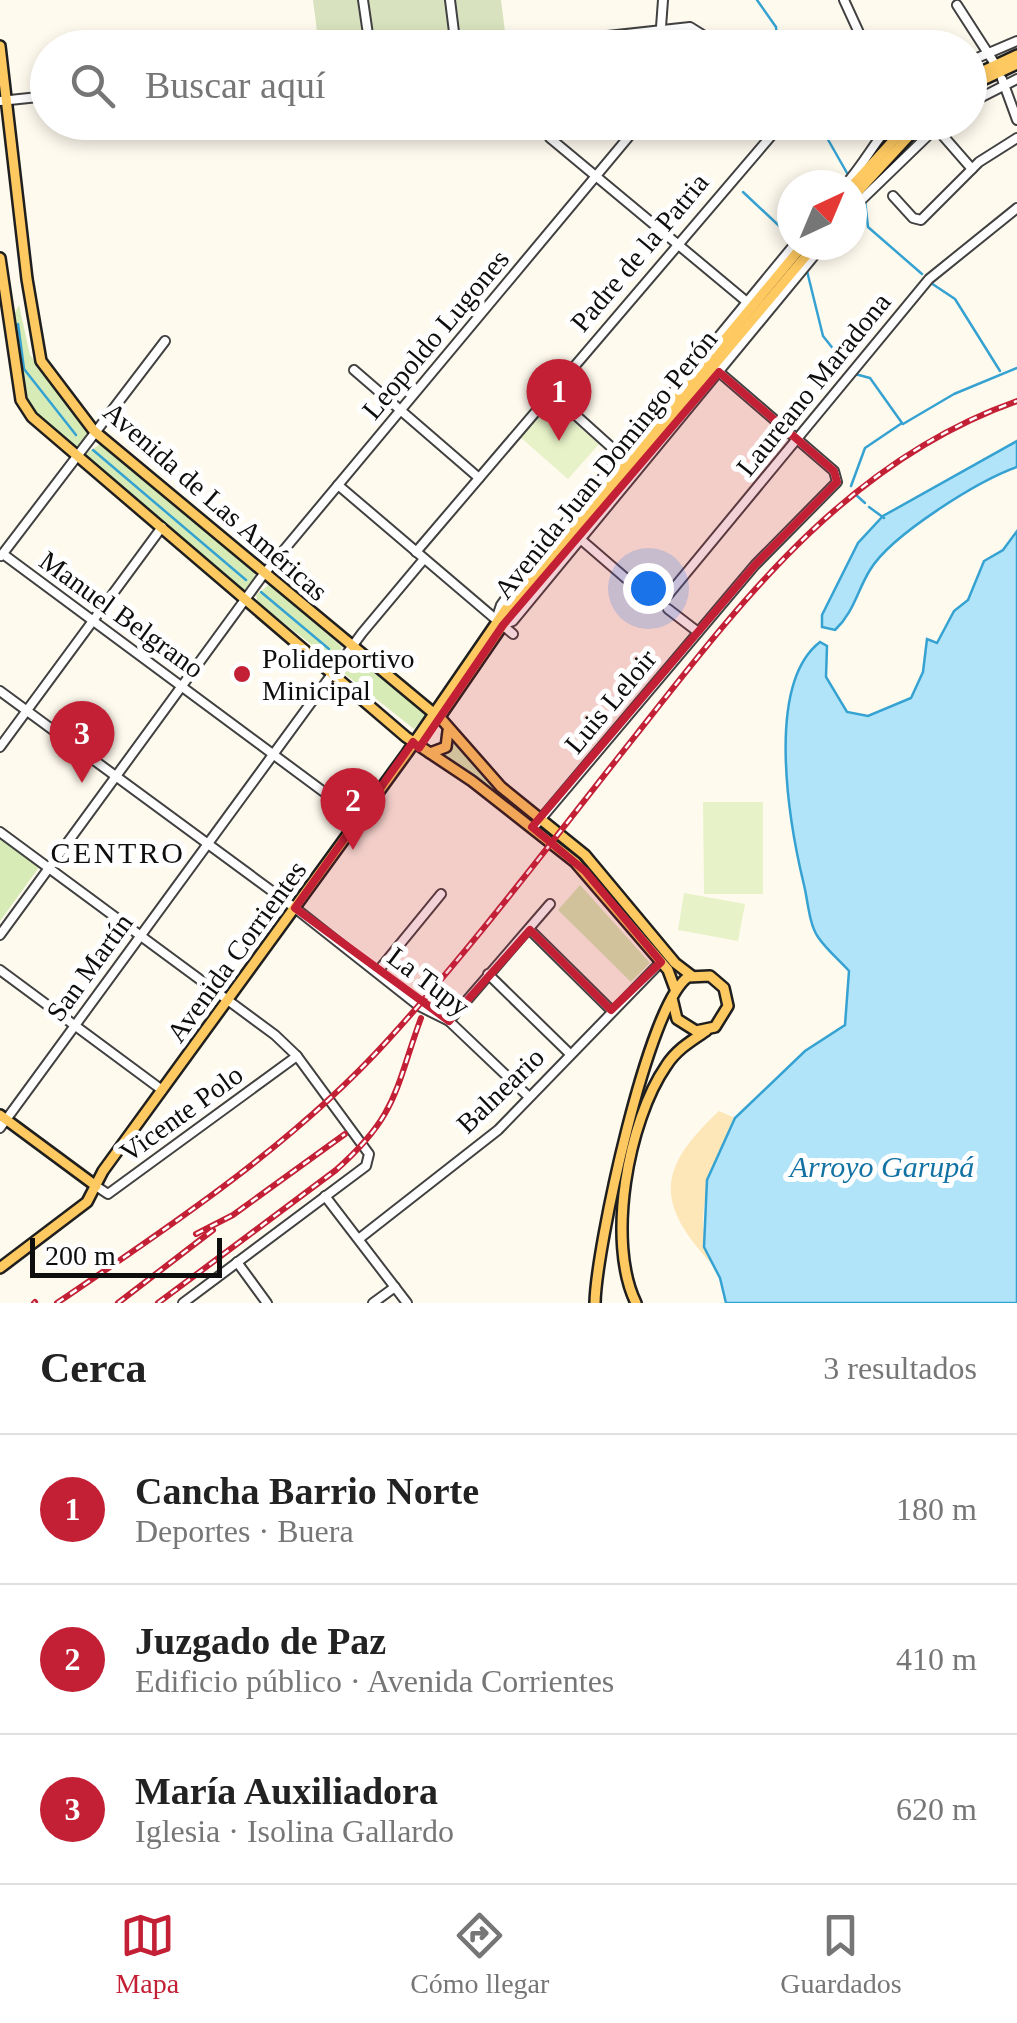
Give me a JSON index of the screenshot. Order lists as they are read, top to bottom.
{
  "streets": {
    "main road": [
      "Avenida Juan Domingo Perón",
      "Avenida de Las Américas",
      "Avenida Corrientes",
      "Vicente Polo"
    ],
    "street": [
      "Padre de la Patria",
      "Leopoldo Lugones",
      "Laureano Maradona",
      "Manuel Belgrano",
      "Luis Leloir",
      "San Martín",
      "La Tupy",
      "Balneario"
    ]
  },
  "crossings": [
    ["Leopoldo Lugones", "Avenida de Las Américas"],
    ["Leopoldo Lugones", "Manuel Belgrano"],
    ["Leopoldo Lugones", "La Tupy"],
    ["Laureano Maradona", "Luis Leloir"],
    ["Avenida Juan Domingo Perón", "Avenida de Las Américas"],
    ["Avenida Juan Domingo Perón", "Avenida Corrientes"],
    ["Avenida de Las Américas", "Luis Leloir"],
    ["Avenida de Las Américas", "Avenida Corrientes"],
    ["Avenida de Las Américas", "San Martín"],
    ["Manuel Belgrano", "Avenida Corrientes"],
    ["Manuel Belgrano", "San Martín"],
    ["Avenida Corrientes", "La Tupy"],
    ["Avenida Corrientes", "Vicente Polo"],
    ["San Martín", "La Tupy"],
    ["La Tupy", "Balneario"]
  ],
  "districts": ["CENTRO"],
  "water": ["Arroyo Garupá"],
  "places": ["Polideportivo Minicipal"],
  "scale_bar": "200 m",
  "north": "top right",
  "page": {
    "search": "Buscar aquí",
    "pins": ["1", "3", "2"],
    "scale": "200 m",
    "heading": ["Cerca", "3 resultados"],
    "list": [
      {
        "mark": "1",
        "name": "Cancha Barrio Norte",
        "note": "Deportes · Buera",
        "value": "180 m"
      },
      {
        "mark": "2",
        "name": "Juzgado de Paz",
        "note": "Edificio público · Avenida Corrientes",
        "value": "410 m"
      },
      {
        "mark": "3",
        "name": "María Auxiliadora",
        "note": "Iglesia · Isolina Gallardo",
        "value": "620 m"
      }
    ],
    "nav": ["Mapa", "Cómo llegar", "Guardados"]
  }
}
